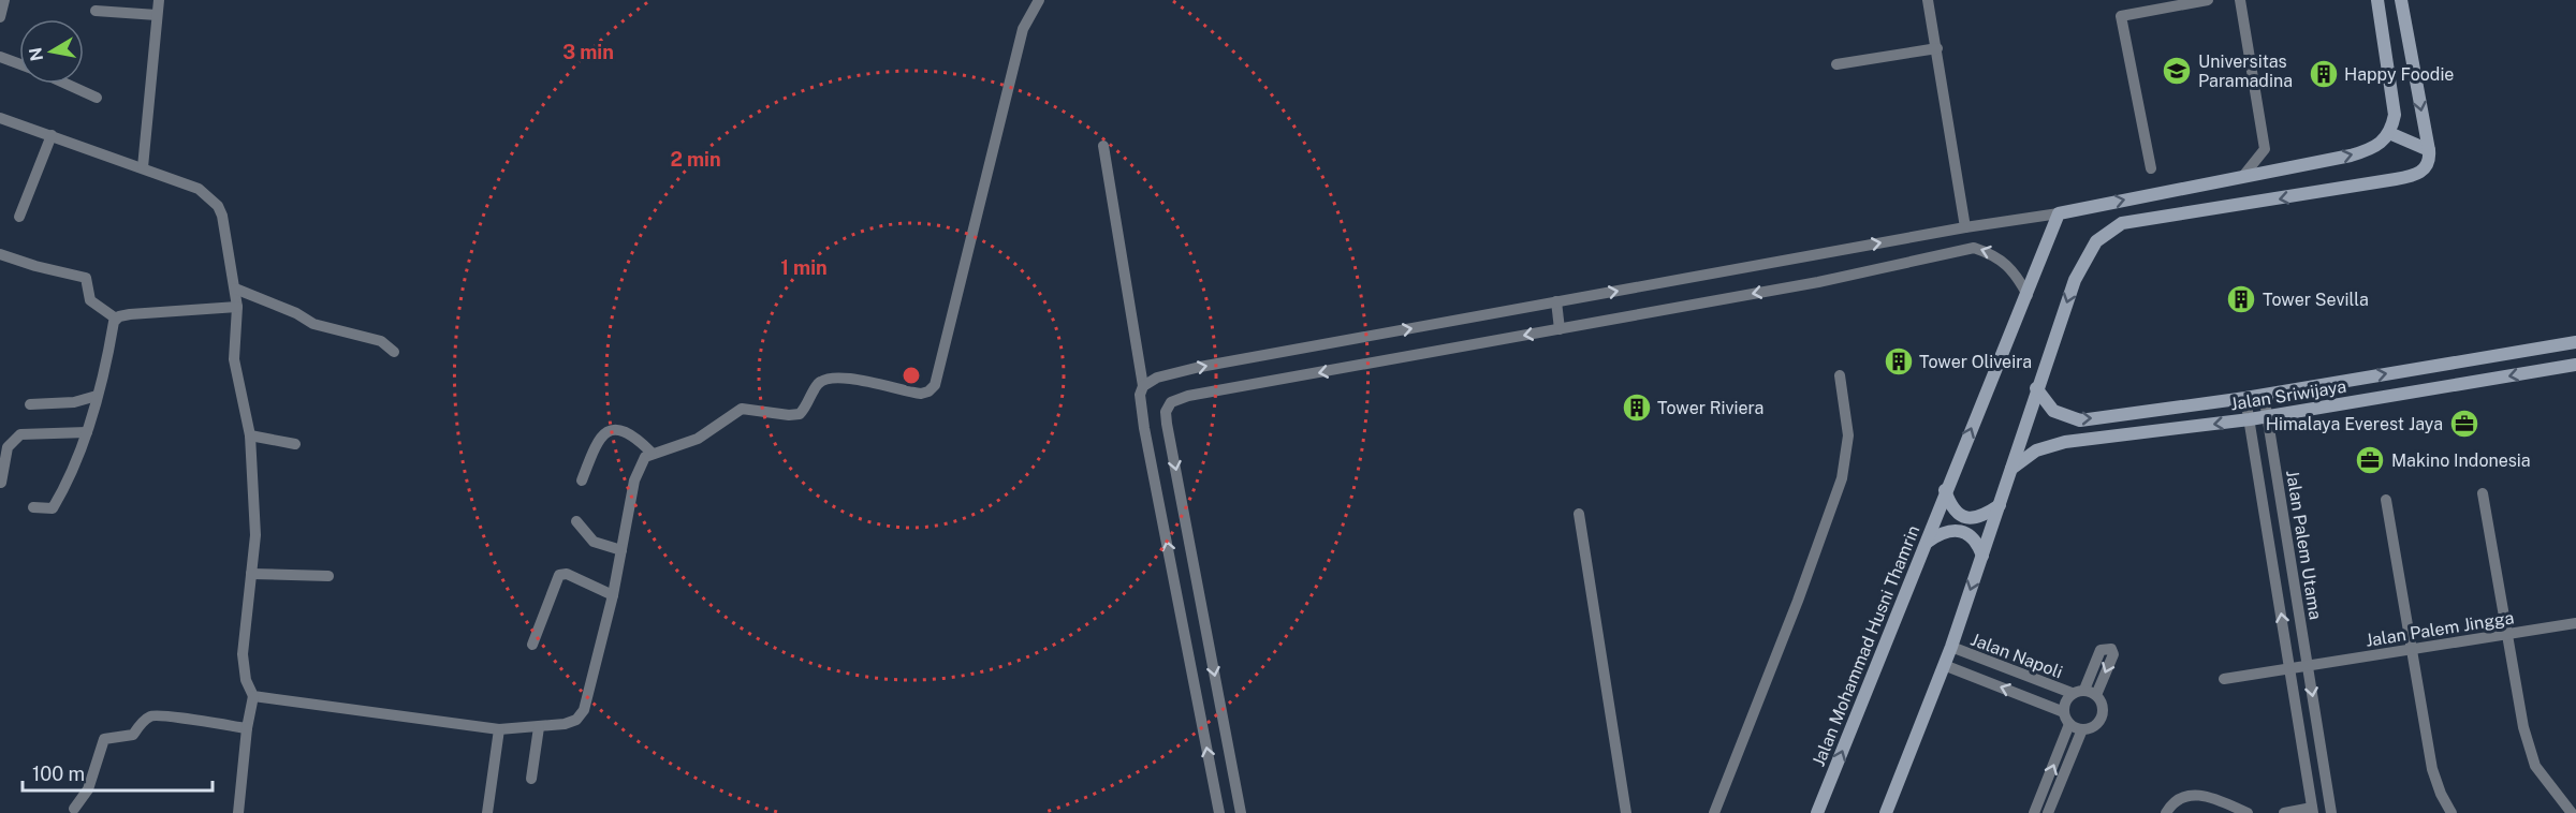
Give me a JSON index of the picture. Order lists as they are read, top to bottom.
{
  "streets": {
    "street": [
      "Jalan Sriwijaya",
      "Jalan Palem Utama",
      "Jalan Palem Jingga",
      "Jalan Mohammad Husni Thamrin",
      "Jalan Napoli"
    ]
  },
  "crossings": [
    ["Jalan Sriwijaya", "Jalan Palem Utama"],
    ["Jalan Palem Utama", "Jalan Palem Jingga"]
  ],
  "places": {
    "school or university": ["Universitas Paramadina"],
    "building": [
      "Happy Foodie",
      "Tower Sevilla",
      "Tower Oliveira",
      "Tower Riviera"
    ],
    "office": ["Himalaya Everest Jaya", "Makino Indonesia"]
  },
  "scale_bar": "100 m",
  "north": "left",
  "rings": ["3 min", "2 min", "1 min"]
}
